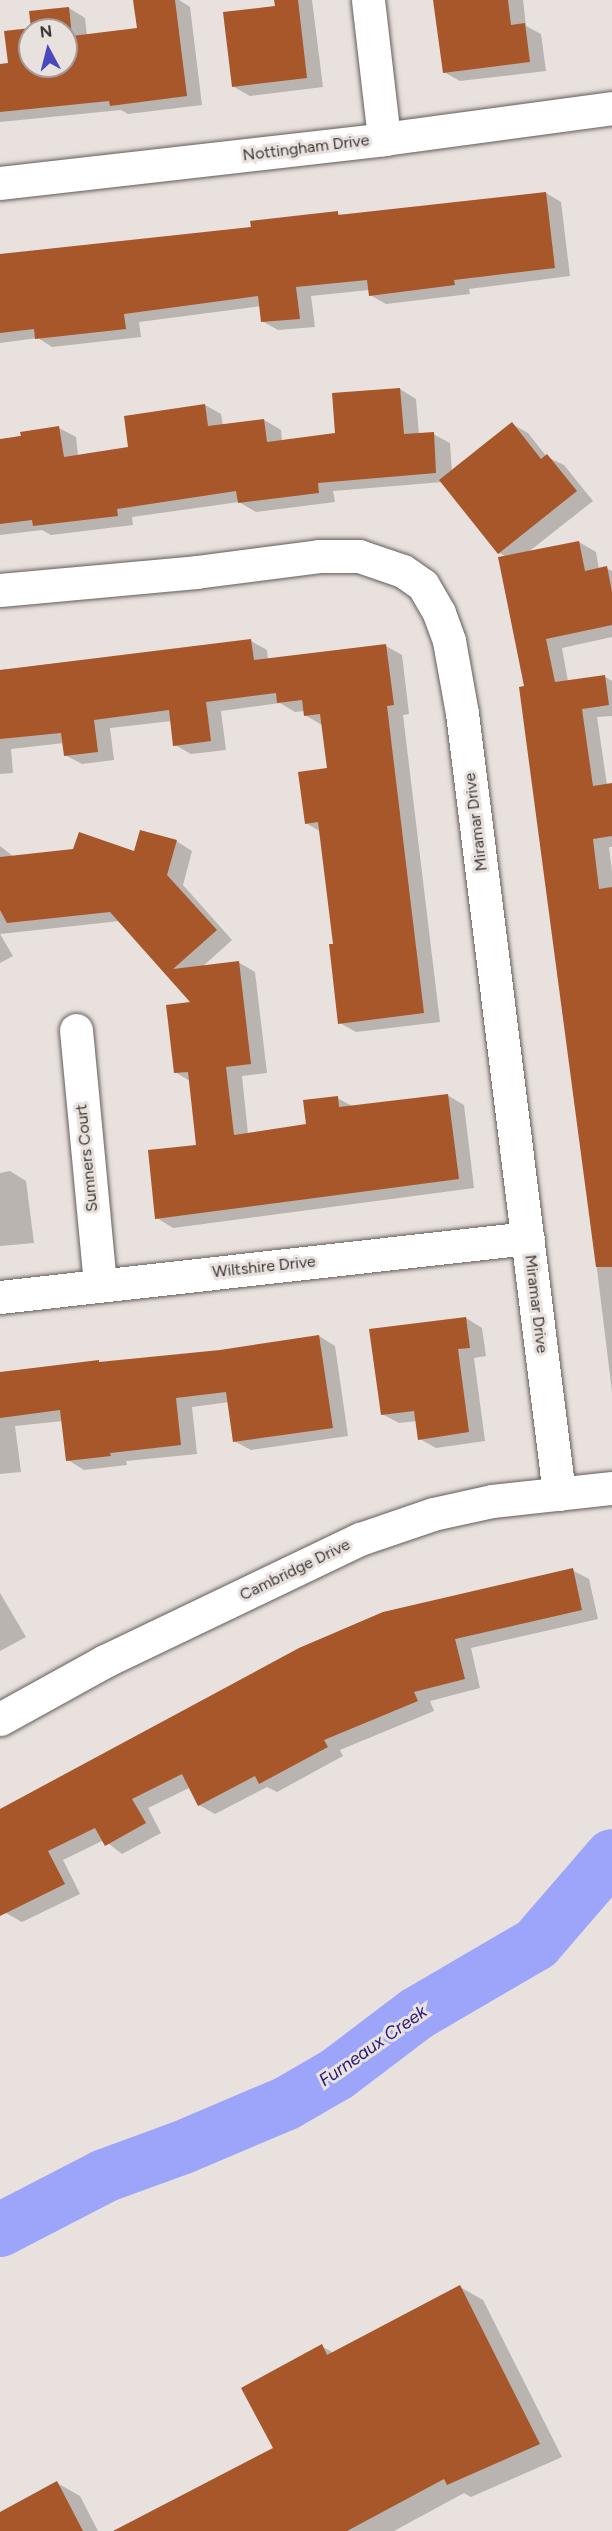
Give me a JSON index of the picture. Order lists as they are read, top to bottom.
{
  "streets": {
    "street": [
      "Nottingham Drive",
      "Miramar Drive",
      "Sumners Court",
      "Wiltshire Drive",
      "Cambridge Drive"
    ]
  },
  "crossings": [
    ["Miramar Drive", "Wiltshire Drive"],
    ["Miramar Drive", "Cambridge Drive"],
    ["Sumners Court", "Wiltshire Drive"]
  ],
  "water": ["Furneaux Creek"],
  "north": "top"
}
